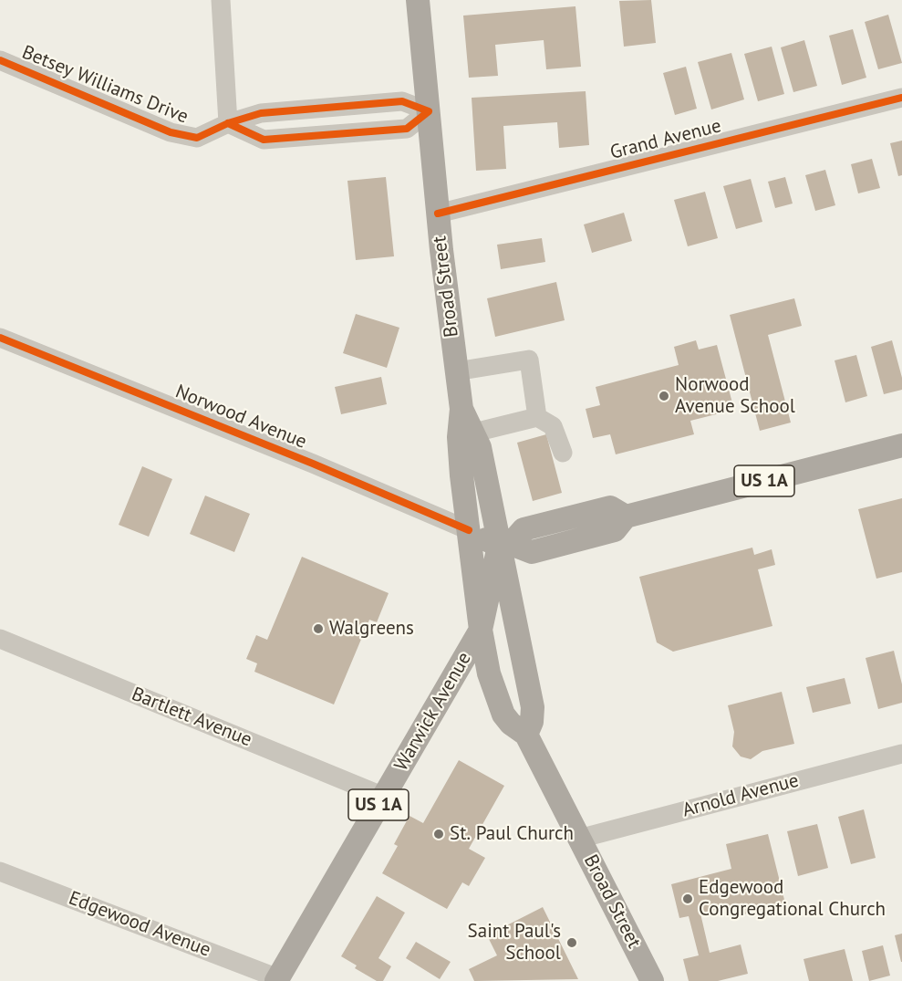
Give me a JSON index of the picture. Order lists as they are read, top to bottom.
{
  "streets": {
    "main road": [
      "Broad Street",
      "Norwood Avenue",
      "US 1A",
      "Warwick Avenue"
    ],
    "street": [
      "Betsey Williams Drive",
      "Grand Avenue",
      "Bartlett Avenue",
      "Arnold Avenue",
      "Edgewood Avenue"
    ]
  },
  "crossings": [
    ["Betsey Williams Drive", "Broad Street"],
    ["Grand Avenue", "Broad Street"],
    ["Broad Street", "Norwood Avenue"],
    ["Broad Street", "US 1A"],
    ["Broad Street", "Warwick Avenue"],
    ["Broad Street", "Arnold Avenue"],
    ["Norwood Avenue", "US 1A"],
    ["Norwood Avenue", "Warwick Avenue"],
    ["US 1A", "Warwick Avenue"],
    ["Warwick Avenue", "Bartlett Avenue"],
    ["Warwick Avenue", "Edgewood Avenue"]
  ],
  "places": [
    "Norwood Avenue School",
    "Walgreens",
    "St. Paul Church",
    "Edgewood Congregational Church",
    "Saint Paul's School"
  ]
}
